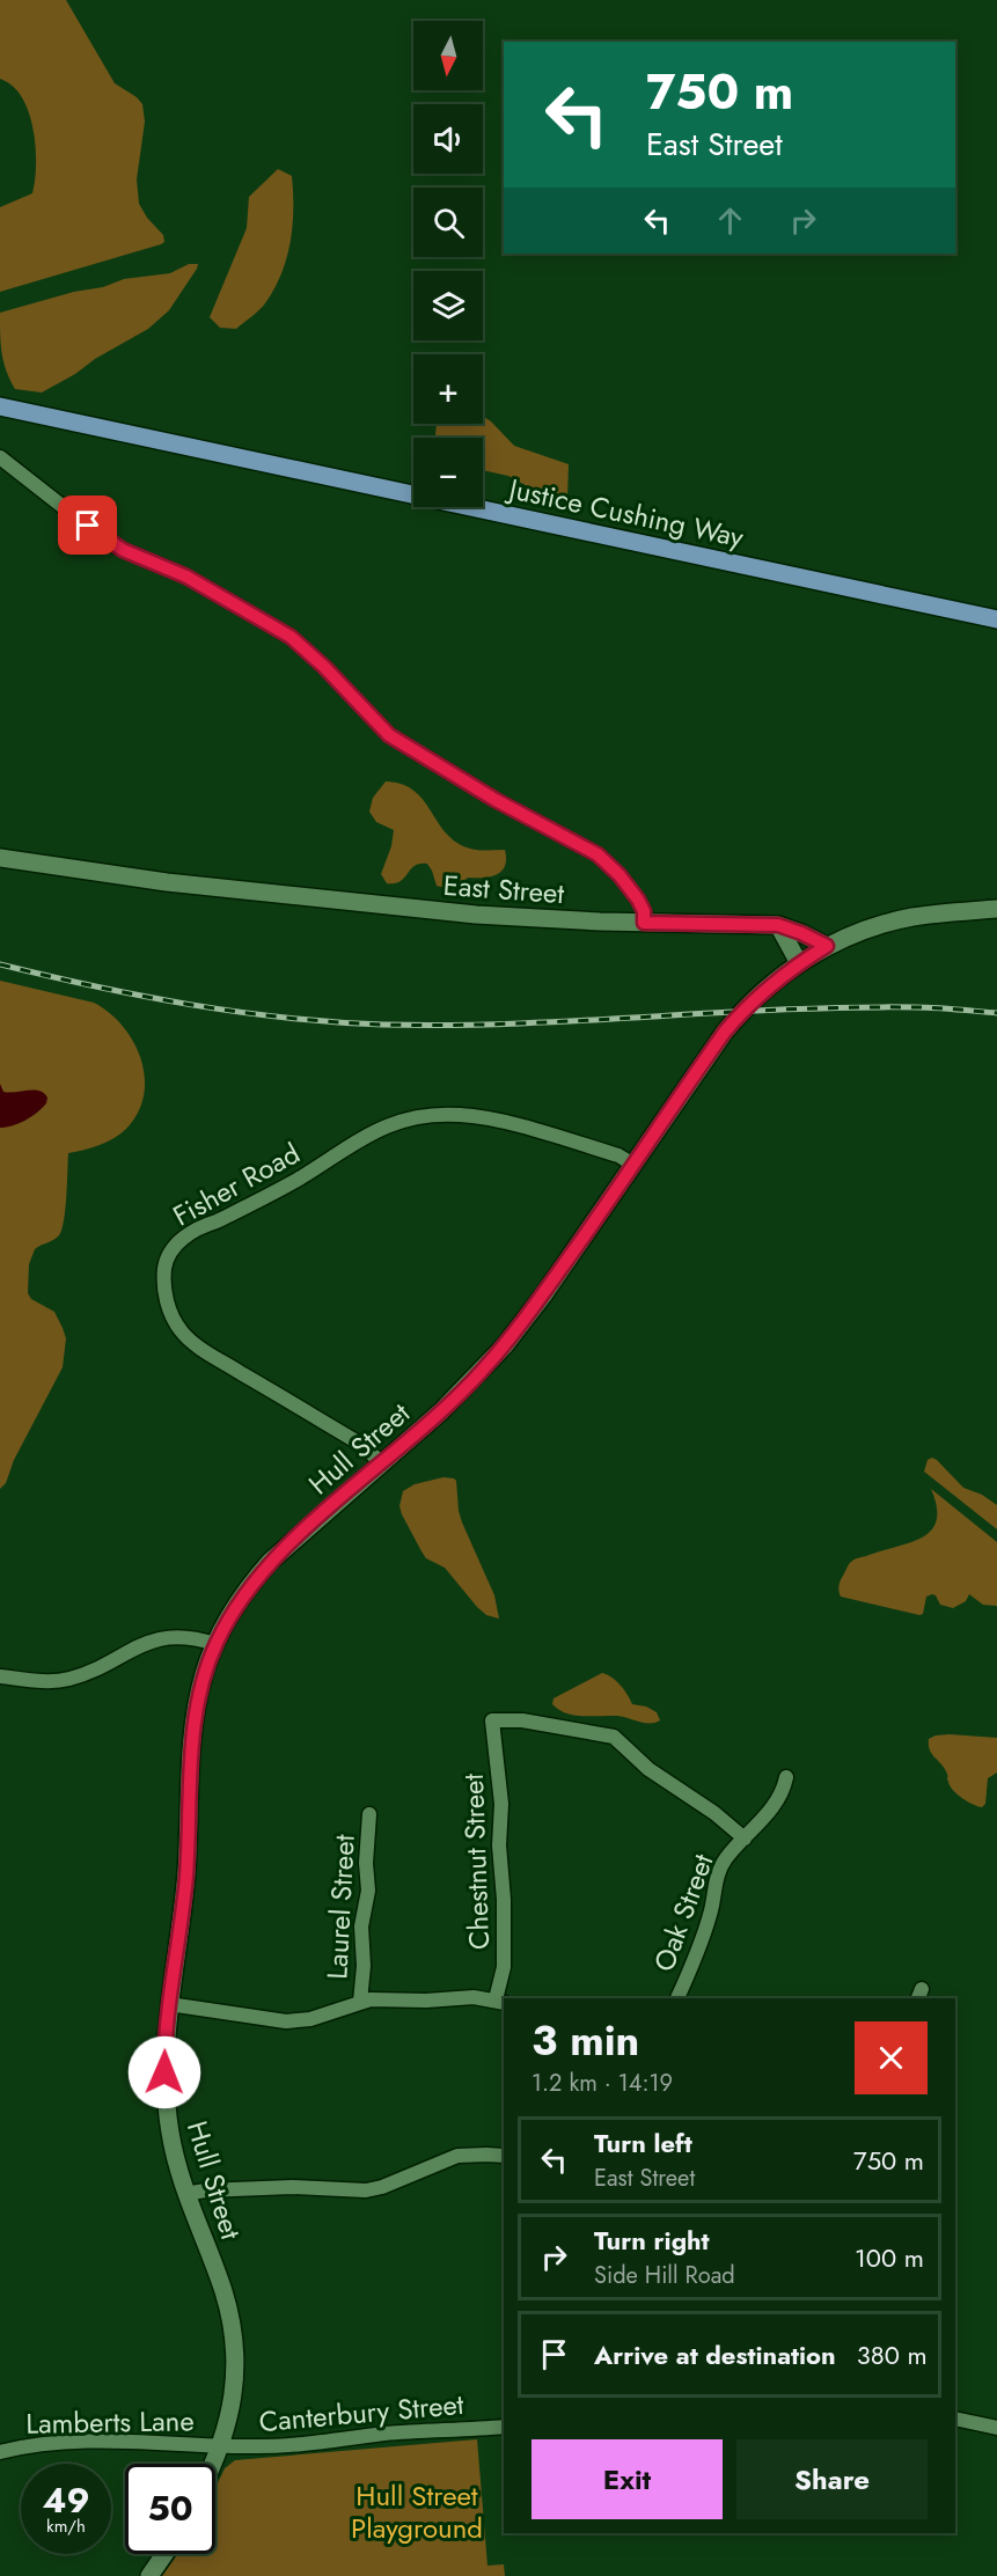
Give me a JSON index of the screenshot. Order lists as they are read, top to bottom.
{
  "streets": {
    "main road": ["Justice Cushing Way", "East Street", "Hull Street"],
    "street": [
      "Fisher Road",
      "Chestnut Street",
      "Laurel Street",
      "Oak Street",
      "Canterbury Street",
      "Lamberts Lane"
    ]
  },
  "crossings": [
    ["East Street", "Hull Street"],
    ["Fisher Road", "Hull Street"],
    ["Hull Street", "Canterbury Street"],
    ["Hull Street", "Lamberts Lane"],
    ["Chestnut Street", "Oak Street"],
    ["Canterbury Street", "Lamberts Lane"]
  ],
  "parks": ["Hull Street Playground"],
  "north": "bottom",
  "page": {
    "map_buttons": ["+", "−"],
    "turn": ["750 m", "East Street"],
    "heading": ["3 min", "1.2 km · 14:19"],
    "list": [
      {
        "name": "Turn left",
        "note": "East Street",
        "value": "750 m"
      },
      {
        "name": "Turn right",
        "note": "Side Hill Road",
        "value": "100 m"
      },
      {
        "name": "Arrive at destination",
        "value": "380 m"
      }
    ],
    "buttons": ["Exit", "Share"],
    "speed": "49 km/h",
    "limit": "50"
  }
}
